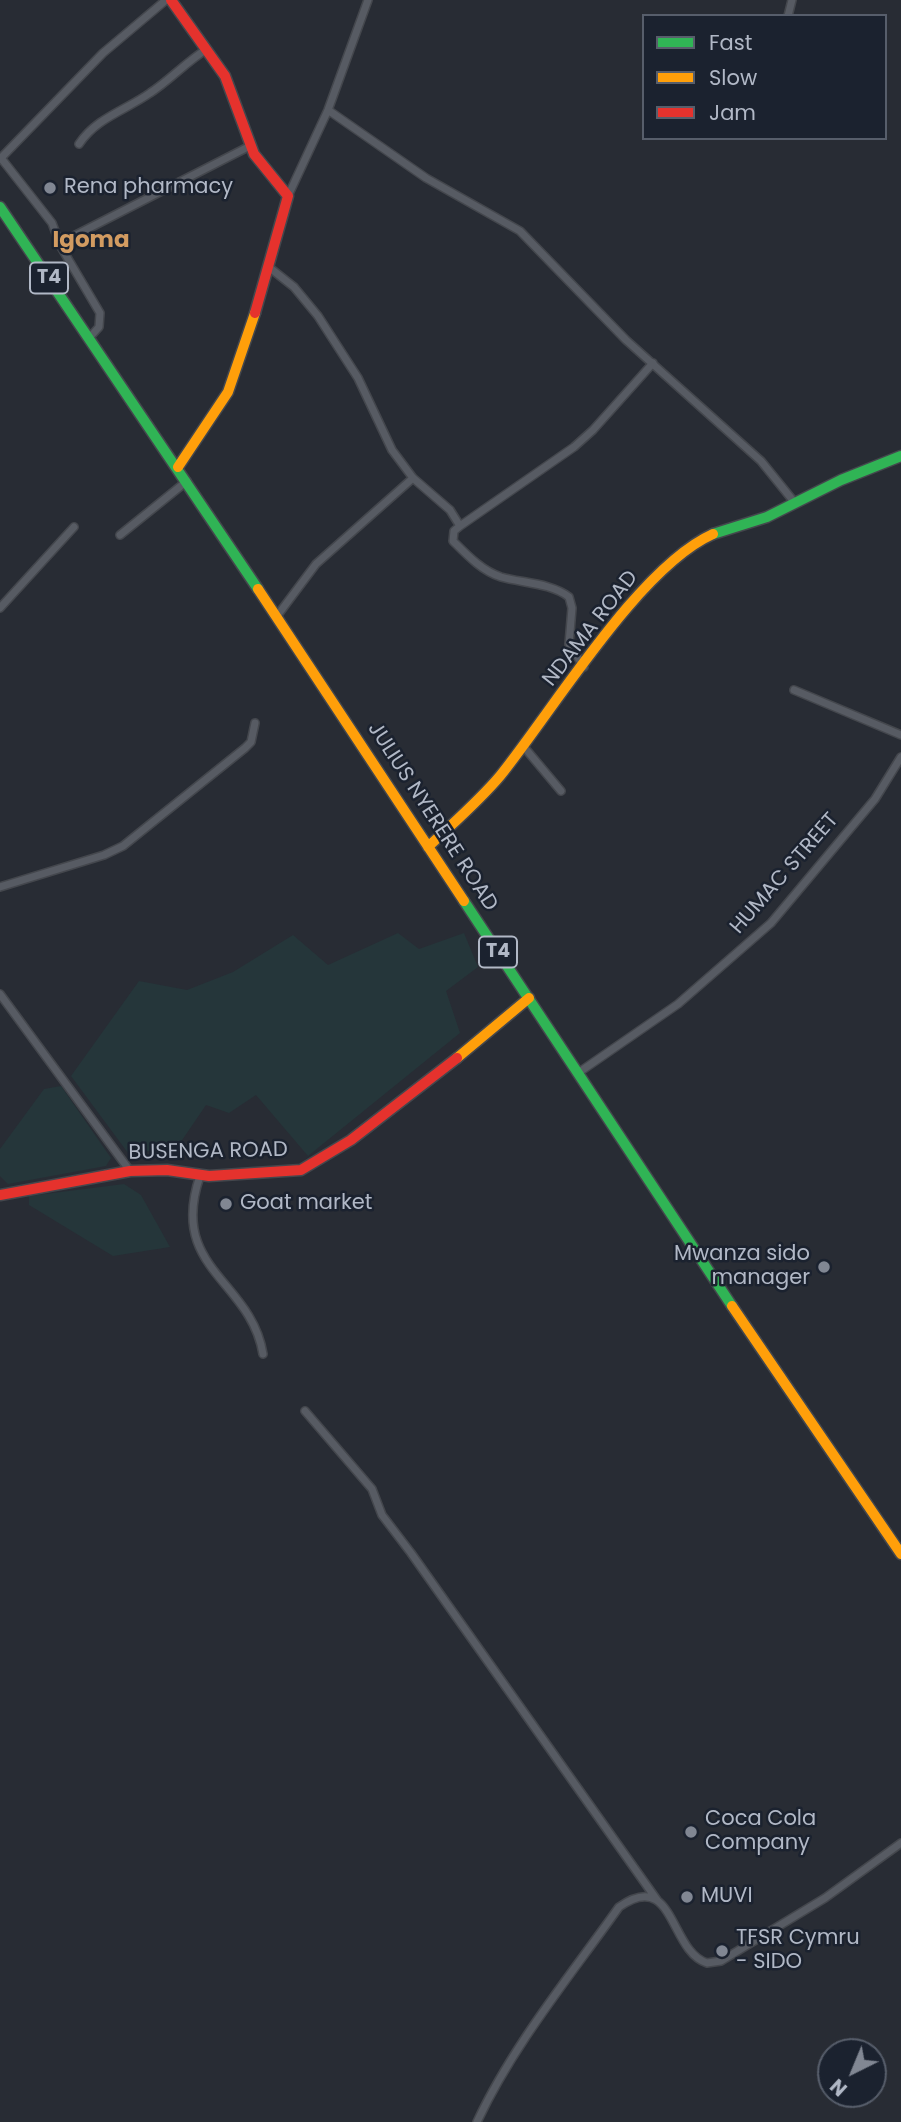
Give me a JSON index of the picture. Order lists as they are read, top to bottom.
{
  "streets": {
    "main road": [
      "T4",
      "NDAMA ROAD",
      "JULIUS NYERERE ROAD",
      "BUSENGA ROAD"
    ],
    "street": ["HUMAC STREET"]
  },
  "crossings": [
    ["NDAMA ROAD", "JULIUS NYERERE ROAD"],
    ["JULIUS NYERERE ROAD", "HUMAC STREET"],
    ["JULIUS NYERERE ROAD", "BUSENGA ROAD"]
  ],
  "districts": ["Igoma"],
  "places": [
    "Rena pharmacy",
    "Goat market",
    "Mwanza sido manager",
    "Coca Cola Company",
    "MUVI",
    "TFSR Cymru - SIDO"
  ],
  "legend": ["Fast", "Slow", "Jam"],
  "north": "bottom left"
}
